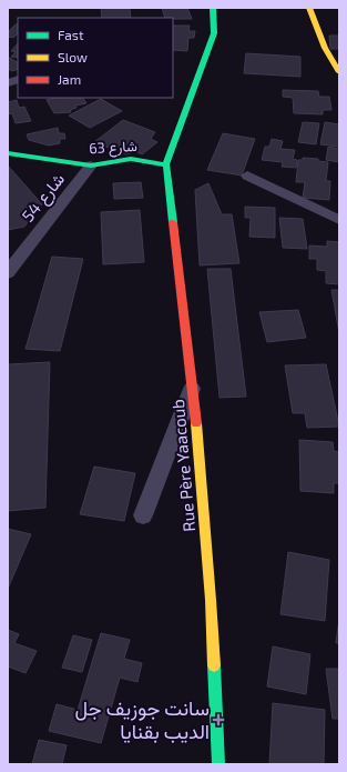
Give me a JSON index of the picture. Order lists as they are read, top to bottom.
{
  "streets": {
    "street": ["شارع 63", "شارع 54", "Rue Père Yaacoub"]
  },
  "crossings": [
    ["شارع 63", "شارع 54"],
    ["شارع 63", "Rue Père Yaacoub"]
  ],
  "places": {
    "health": ["سانت جوزيف جل الديب بقنايا"]
  },
  "legend": ["Fast", "Slow", "Jam"]
}
